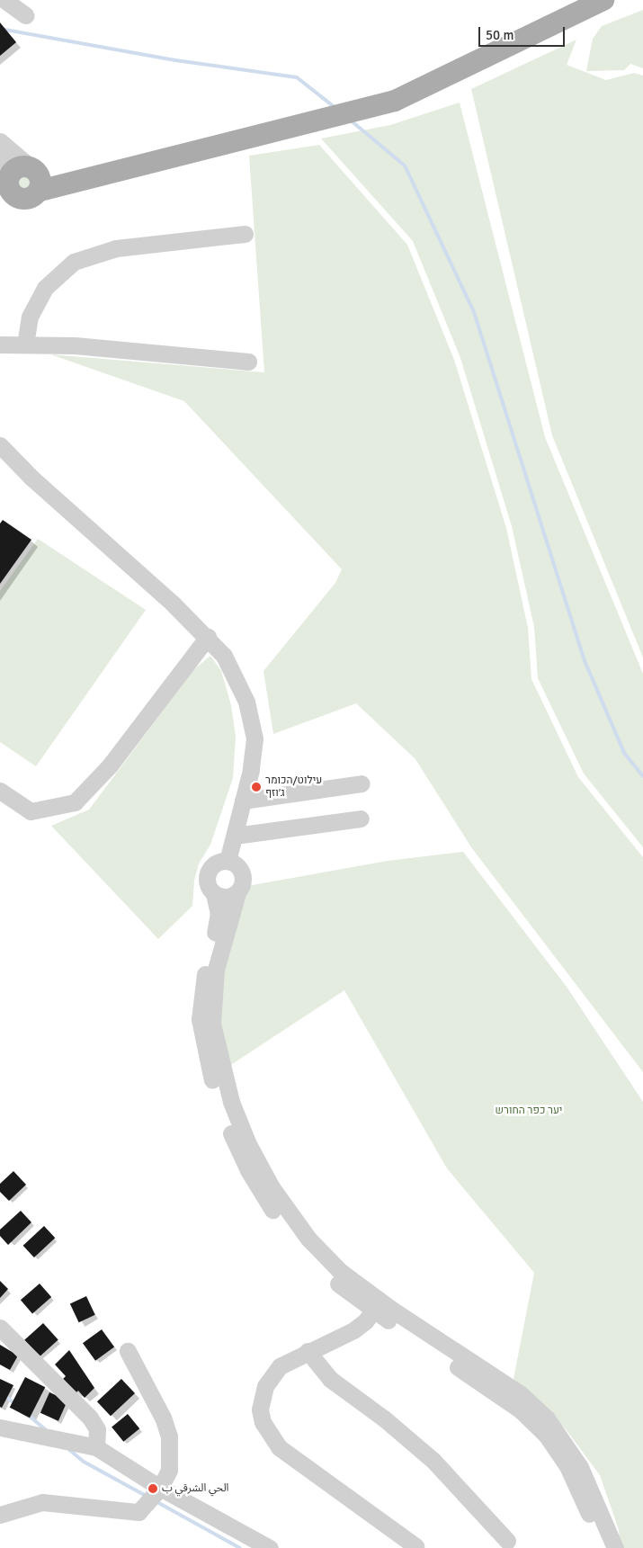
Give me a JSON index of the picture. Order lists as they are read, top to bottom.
{
  "parks": ["יער כפר החורש"],
  "places": ["עילוט/הכומר ג׳וזף", "الحي الشرقي ب"],
  "scale_bar": "50 m"
}
